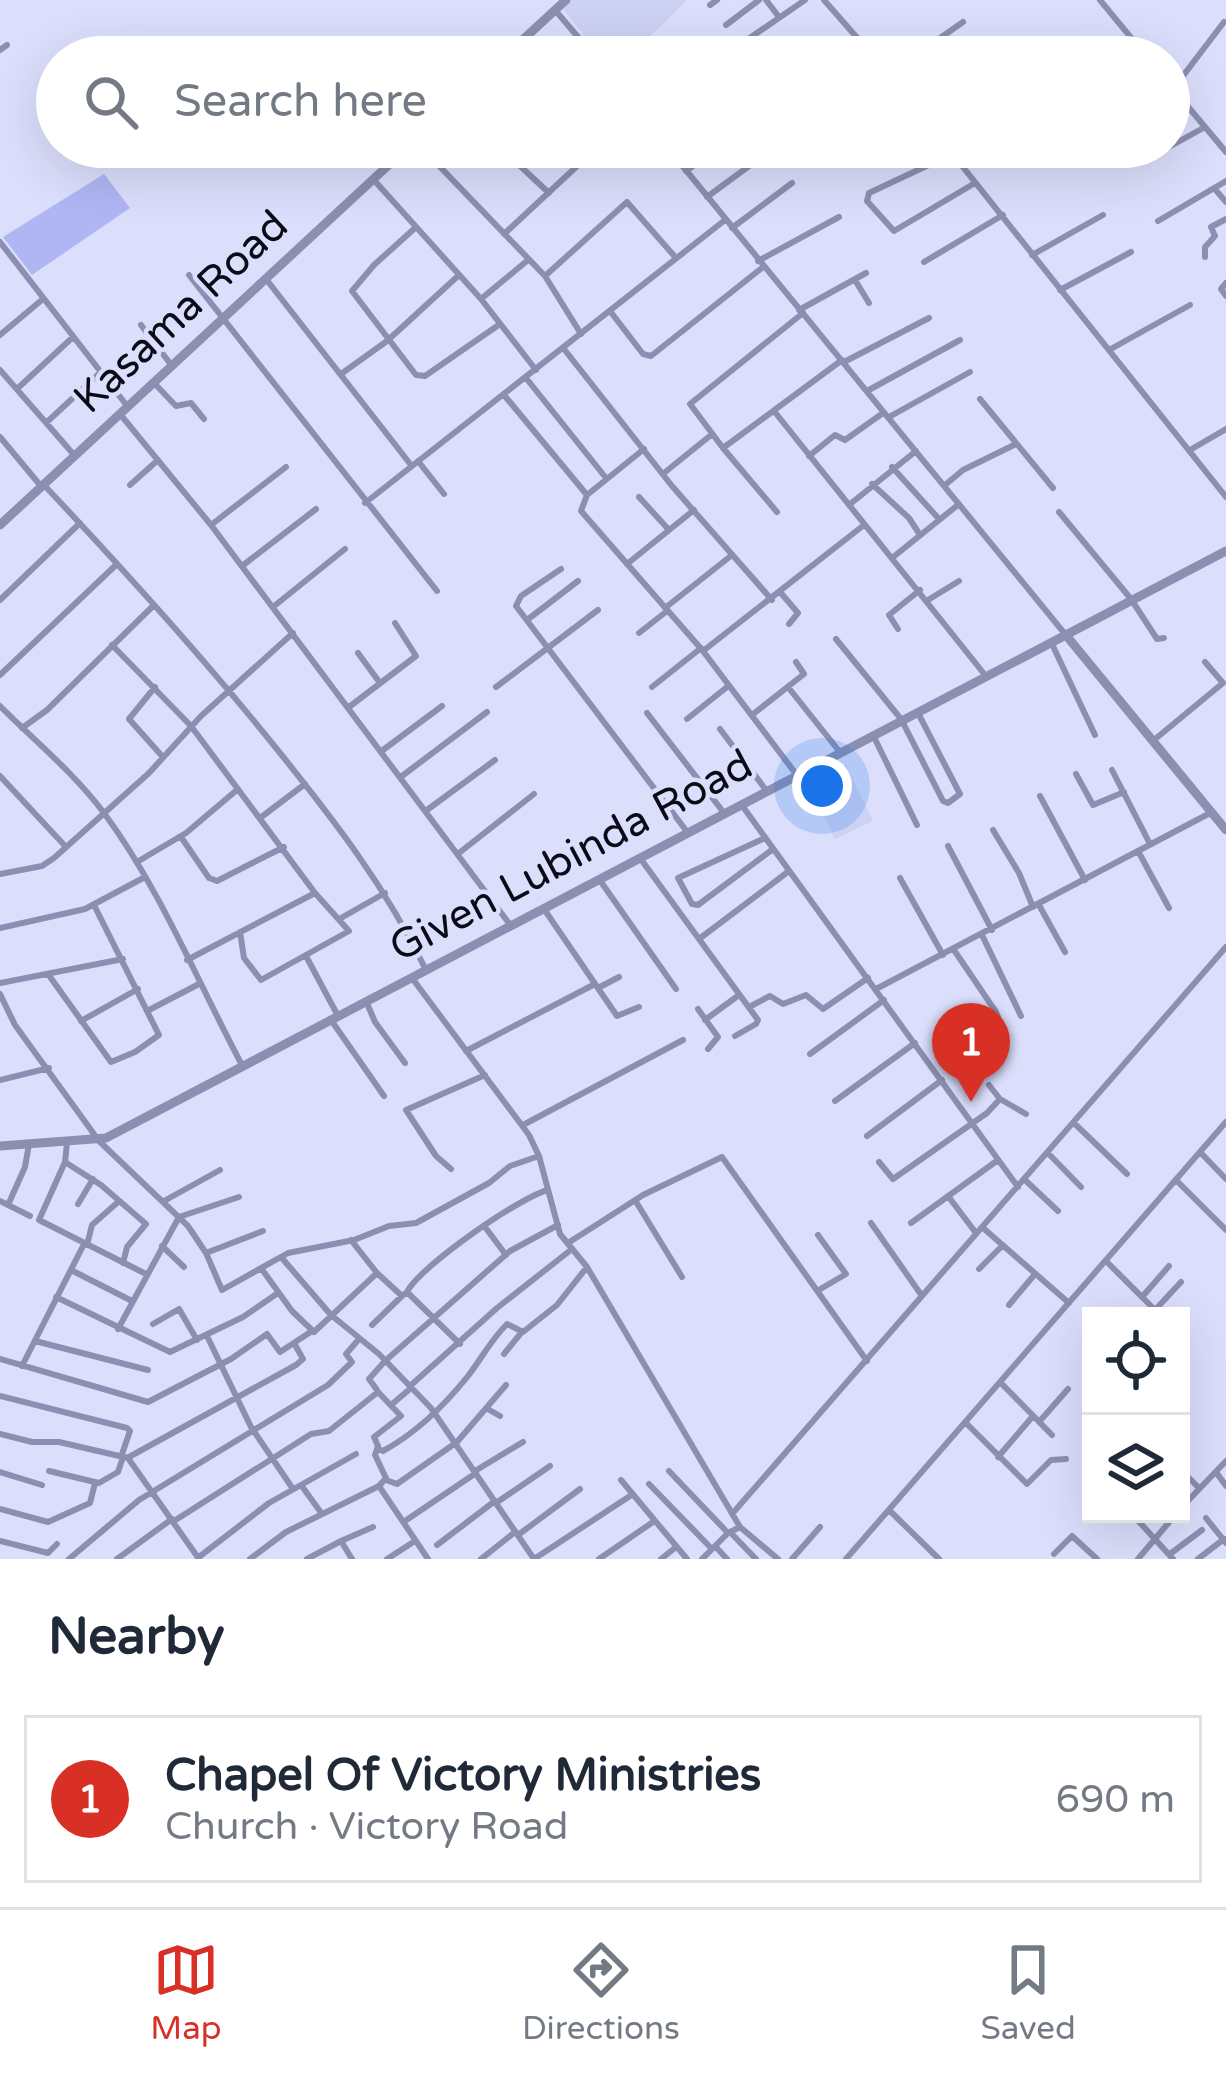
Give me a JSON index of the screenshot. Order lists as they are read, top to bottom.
{
  "streets": {
    "street": ["Kasama Road", "Given Lubinda Road"]
  },
  "page": {
    "search": "Search here",
    "pins": "1",
    "heading": "Nearby",
    "list": [
      {
        "mark": "1",
        "name": "Chapel Of Victory Ministries",
        "note": "Church · Victory Road",
        "value": "690 m"
      }
    ],
    "nav": ["Map", "Directions", "Saved"]
  }
}
